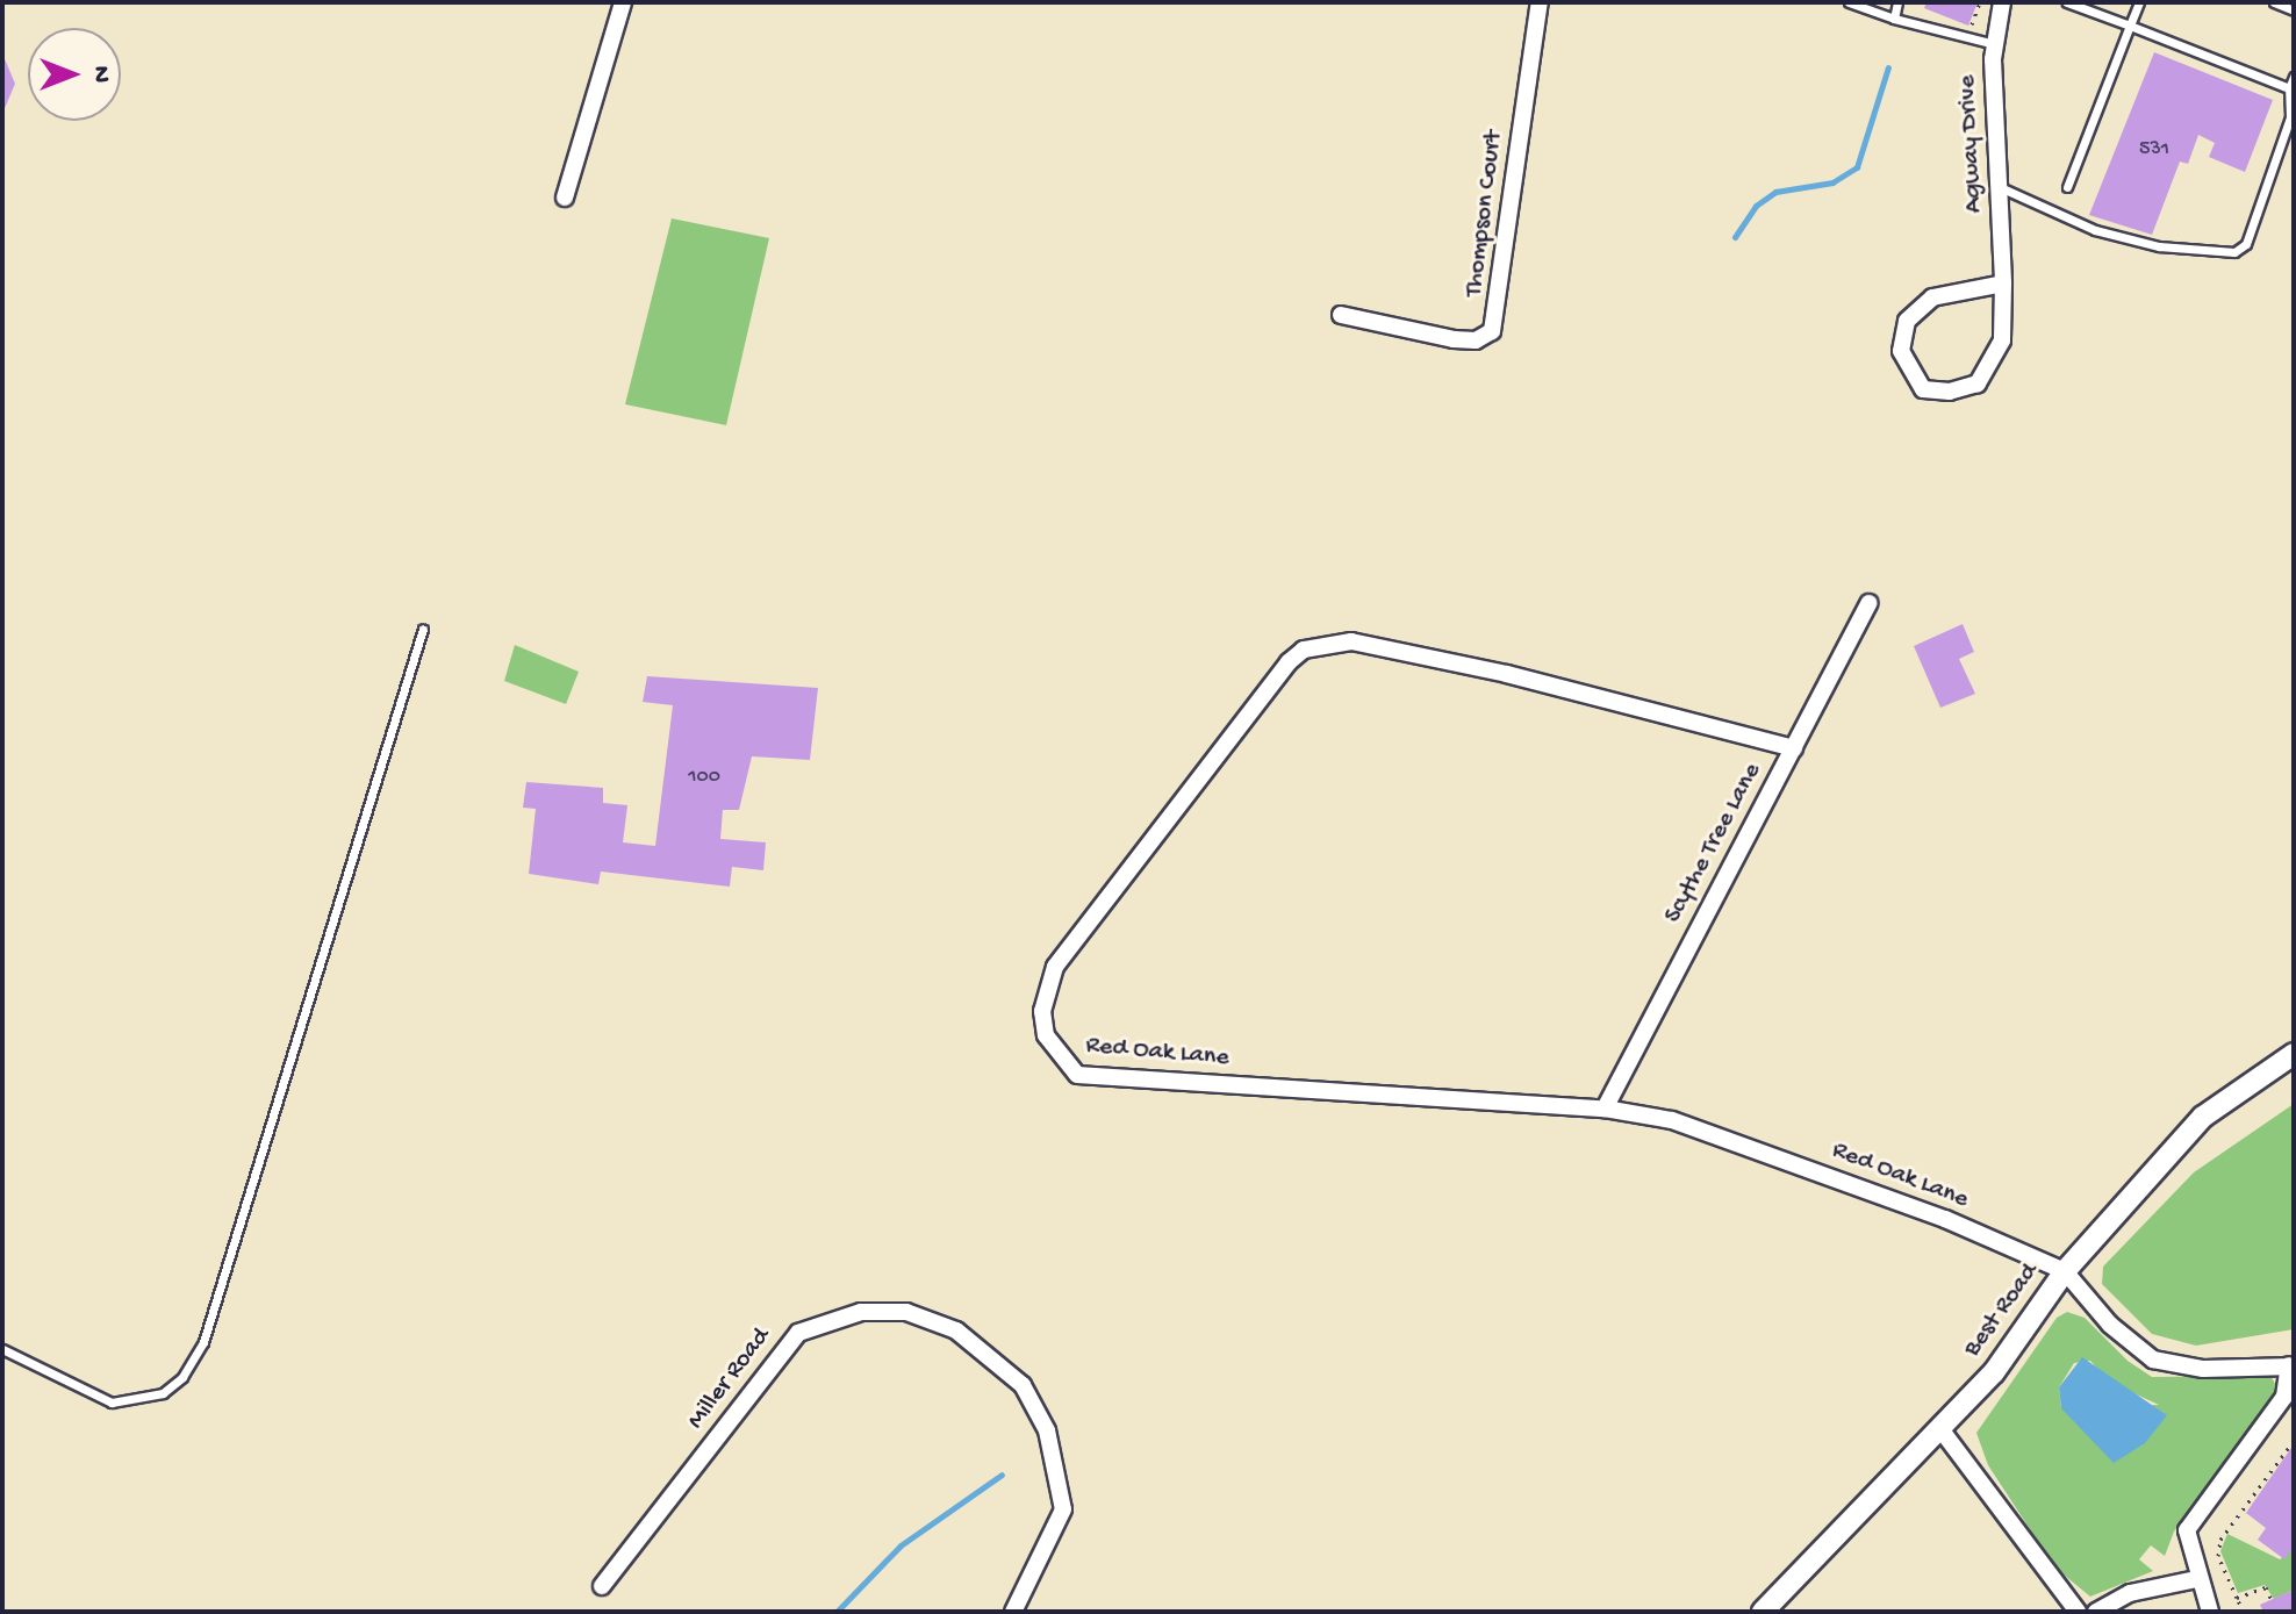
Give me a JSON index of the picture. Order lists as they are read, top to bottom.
{
  "streets": {
    "street": [
      "Agway Drive",
      "Thompson Court",
      "Scythe Tree Lane",
      "Red Oak Lane",
      "Best Road",
      "Miller Road"
    ]
  },
  "crossings": [
    ["Scythe Tree Lane", "Red Oak Lane"],
    ["Red Oak Lane", "Best Road"]
  ],
  "house_numbers": ["531", "100"],
  "north": "right"
}
